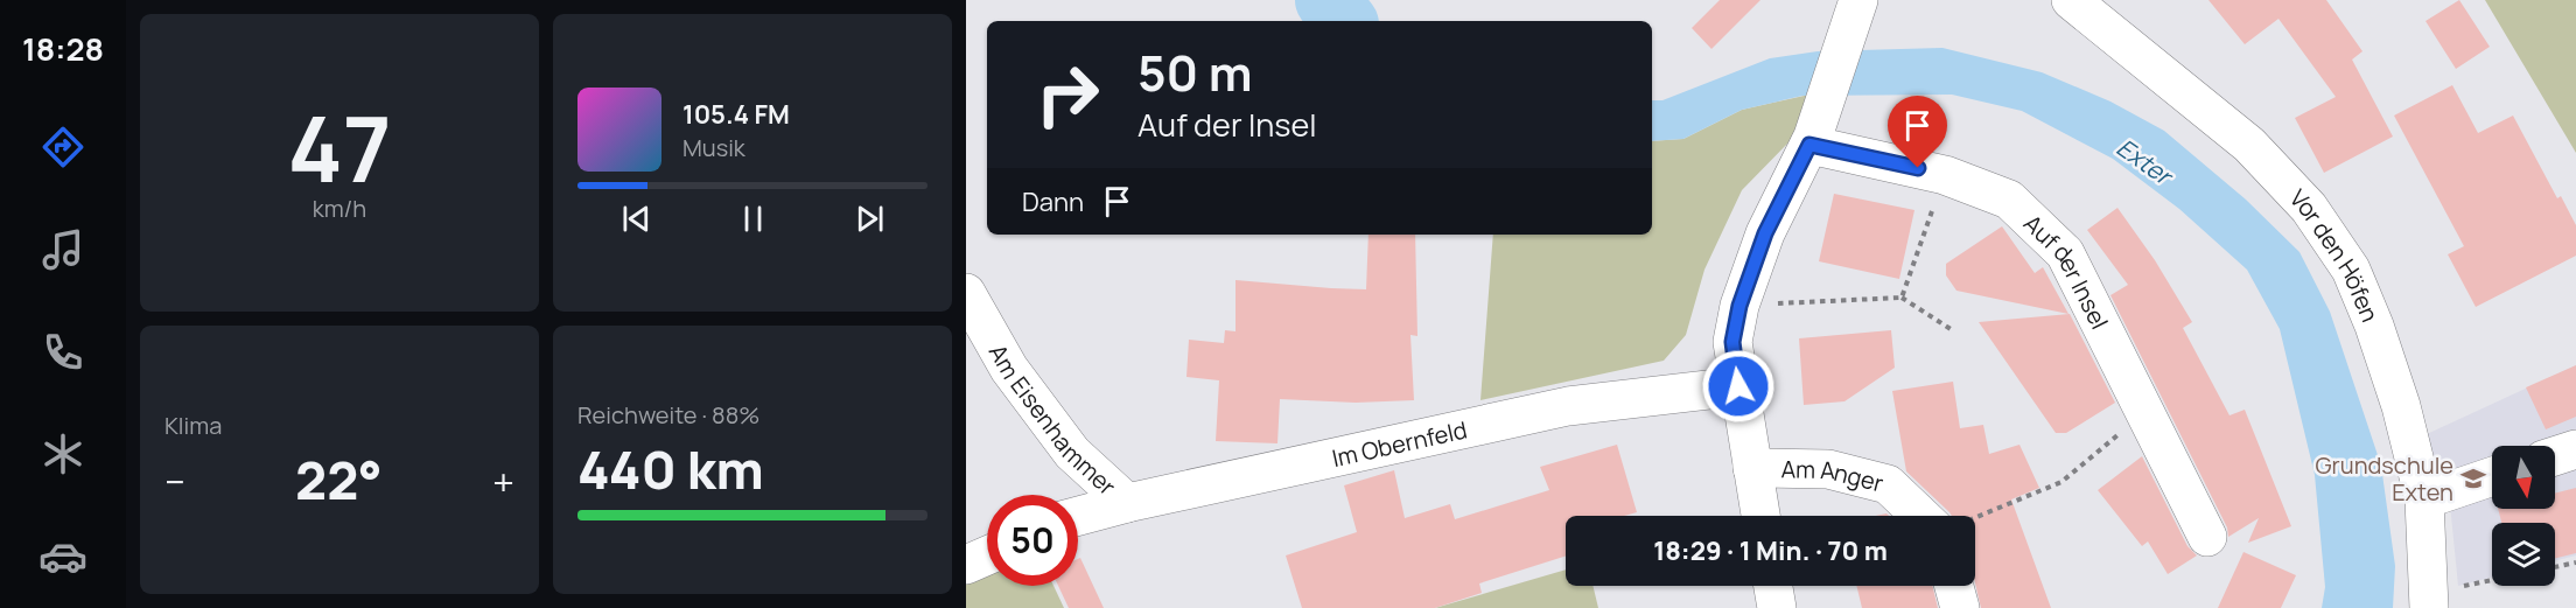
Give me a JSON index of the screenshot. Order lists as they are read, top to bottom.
{
  "streets": {
    "street": [
      "Vor den Höfen",
      "Auf der Insel",
      "Am Eisenhammer",
      "Im Obernfeld",
      "Am Anger"
    ]
  },
  "crossings": [
    ["Am Eisenhammer", "Im Obernfeld"]
  ],
  "water": ["Exter"],
  "places": {
    "school or university": ["Grundschule Exten"]
  },
  "north": "bottom",
  "page": {
    "tabs": "18:28",
    "tile": [
      ["47", "km/h"],
      "Klima",
      ["Reichweite · 88%", "440 km"]
    ],
    "turn": ["50 m", "Auf der Insel"],
    "song": ["105.4 FM", "Musik"],
    "then": "Dann",
    "heat": ["−", "22°", "+"],
    "limit": "50",
    "trip": "18:29 · 1 Min. · 70 m"
  }
}
